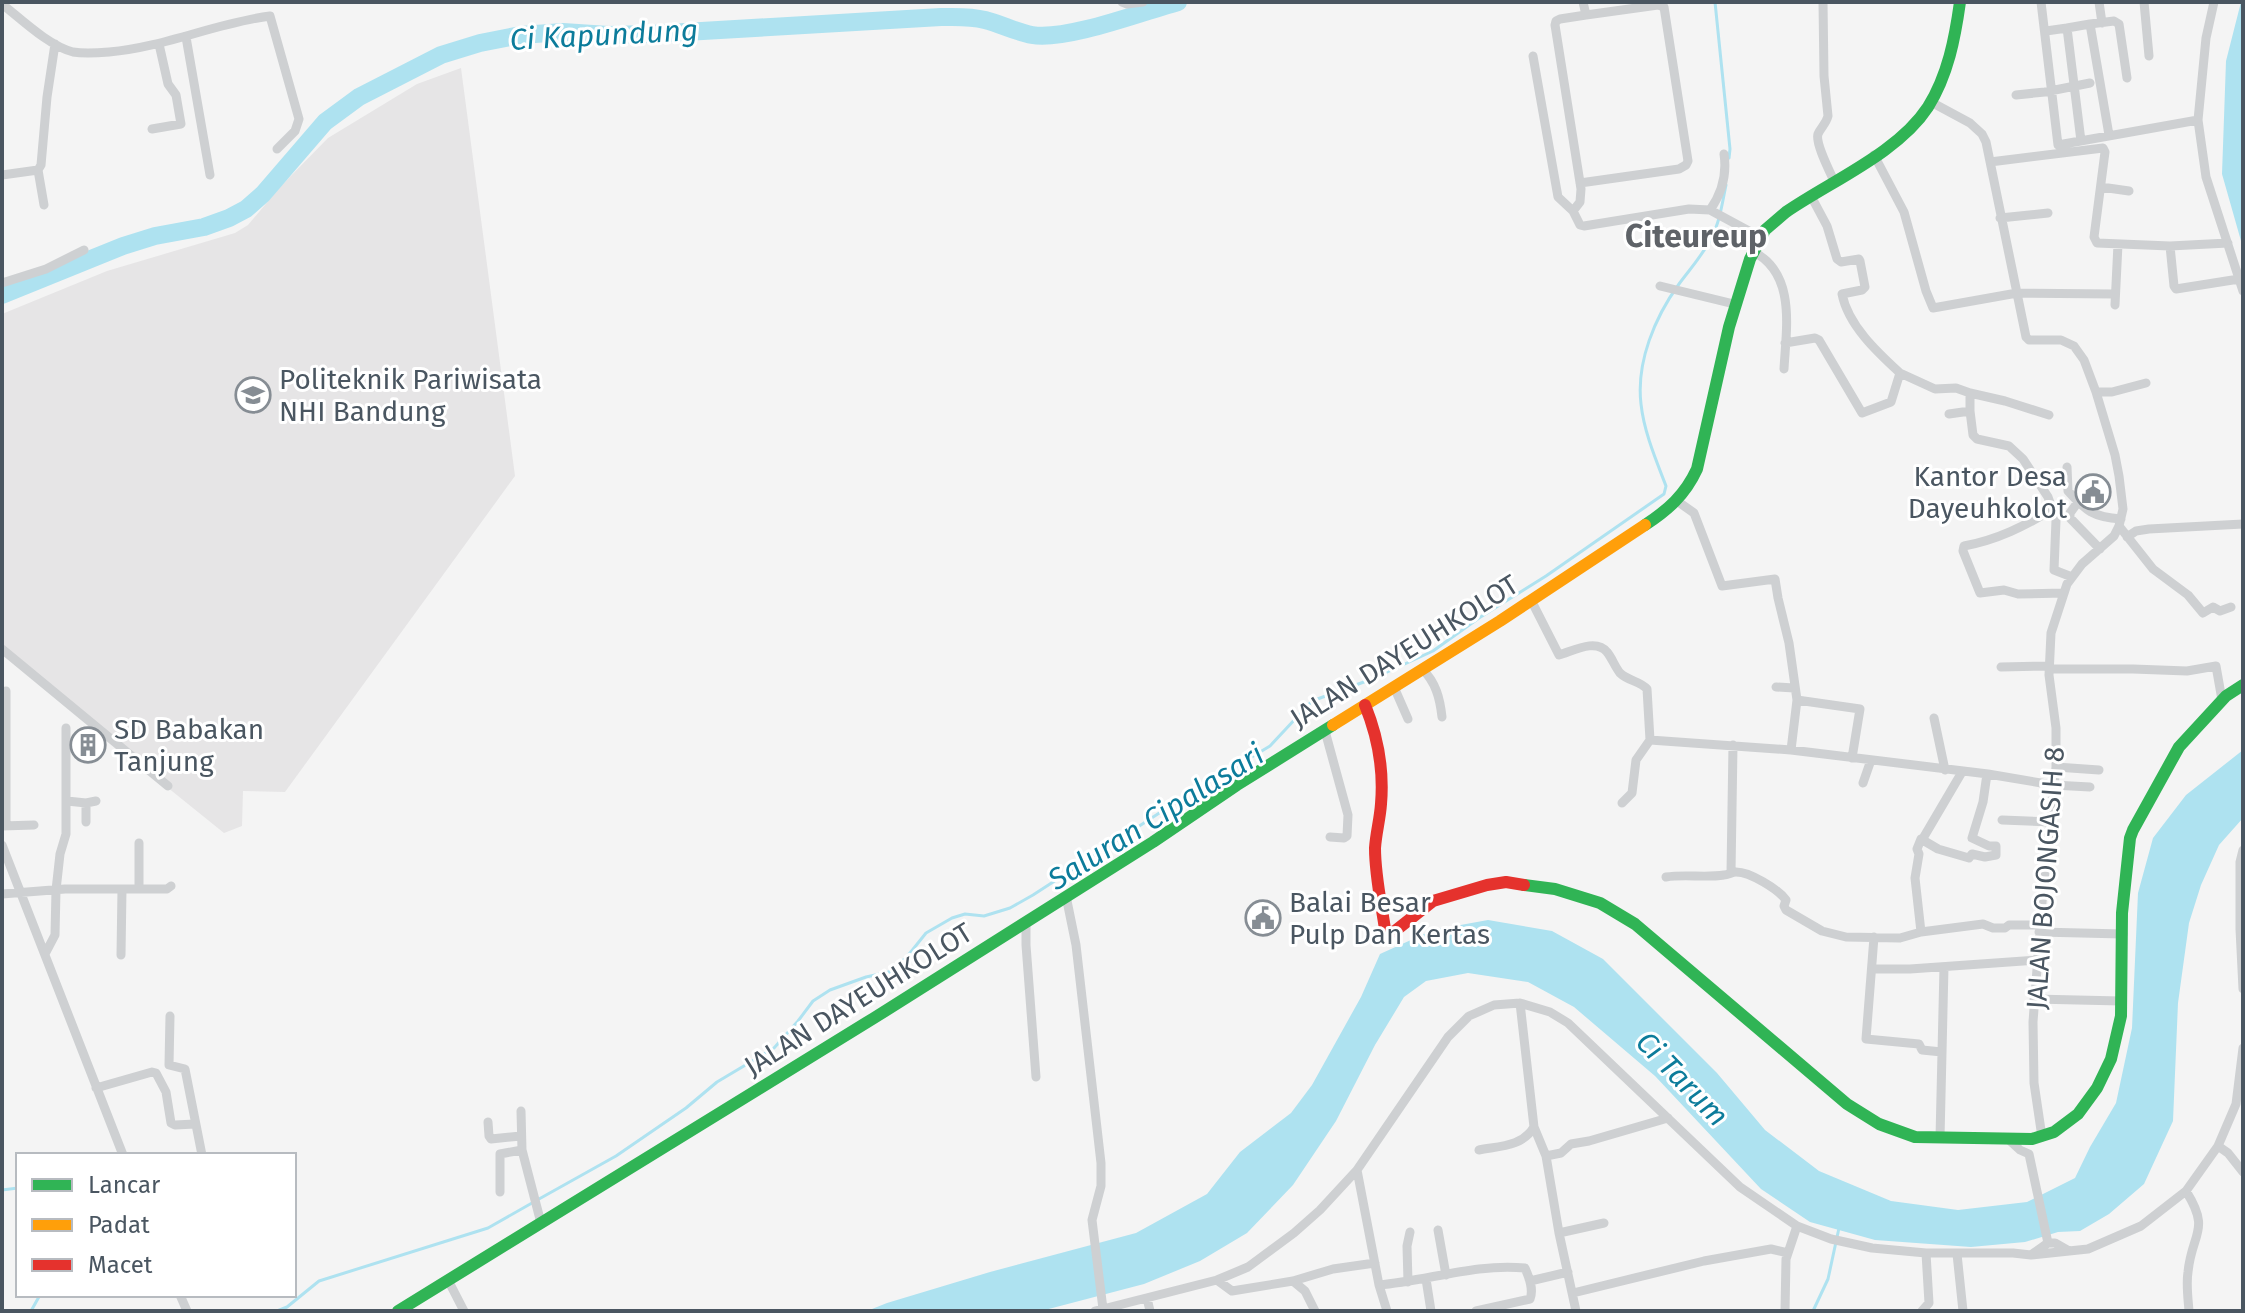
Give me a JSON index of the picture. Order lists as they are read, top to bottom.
{
  "streets": {
    "main road": ["JALAN DAYEUHKOLOT"],
    "street": ["JALAN BOJONGASIH 8"]
  },
  "districts": ["Citeureup"],
  "water": ["Ci Kapundung", "Saluran Cipalasari", "Ci Tarum"],
  "places": {
    "school or university": ["Politeknik Pariwisata NHI Bandung"],
    "public building": ["Kantor Desa Dayeuhkolot", "Balai Besar Pulp Dan Kertas"],
    "building": ["SD Babakan Tanjung"]
  },
  "legend": ["Lancar", "Padat", "Macet"]
}
